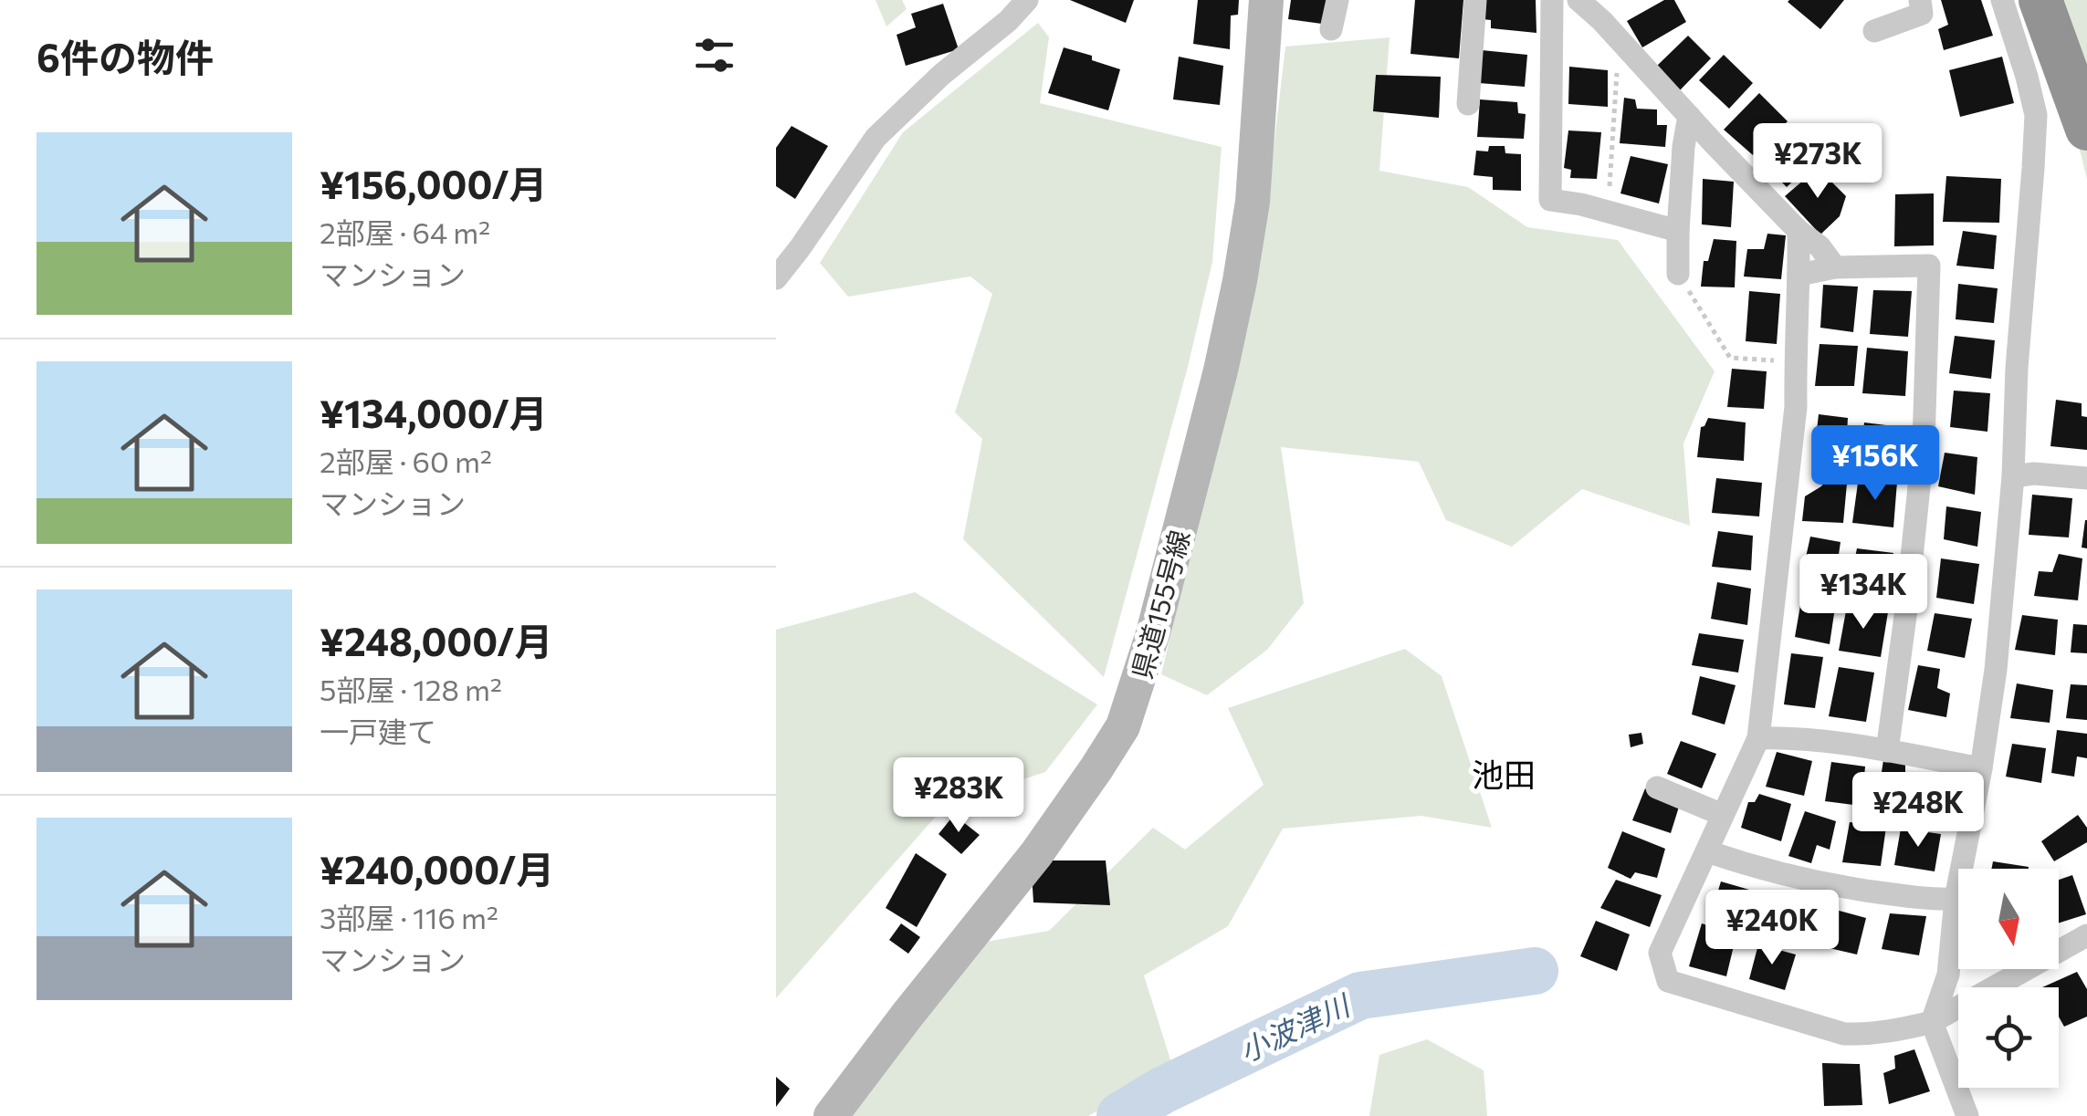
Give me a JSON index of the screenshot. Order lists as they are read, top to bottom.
{
  "streets": {
    "main road": ["県道155号線"]
  },
  "districts": ["池田"],
  "water": ["小波津川"],
  "north": "bottom",
  "page": {
    "heading": "6件の物件",
    "list": [
      {
        "name": "¥156,000/月",
        "note": "2部屋 · 64 m² · マンション"
      },
      {
        "name": "¥134,000/月",
        "note": "2部屋 · 60 m² · マンション"
      },
      {
        "name": "¥248,000/月",
        "note": "5部屋 · 128 m² · 一戸建て"
      },
      {
        "name": "¥240,000/月",
        "note": "3部屋 · 116 m² · マンション"
      }
    ],
    "price": [
      "¥273K",
      "¥156K",
      "¥134K",
      "¥283K",
      "¥248K",
      "¥240K"
    ]
  }
}
